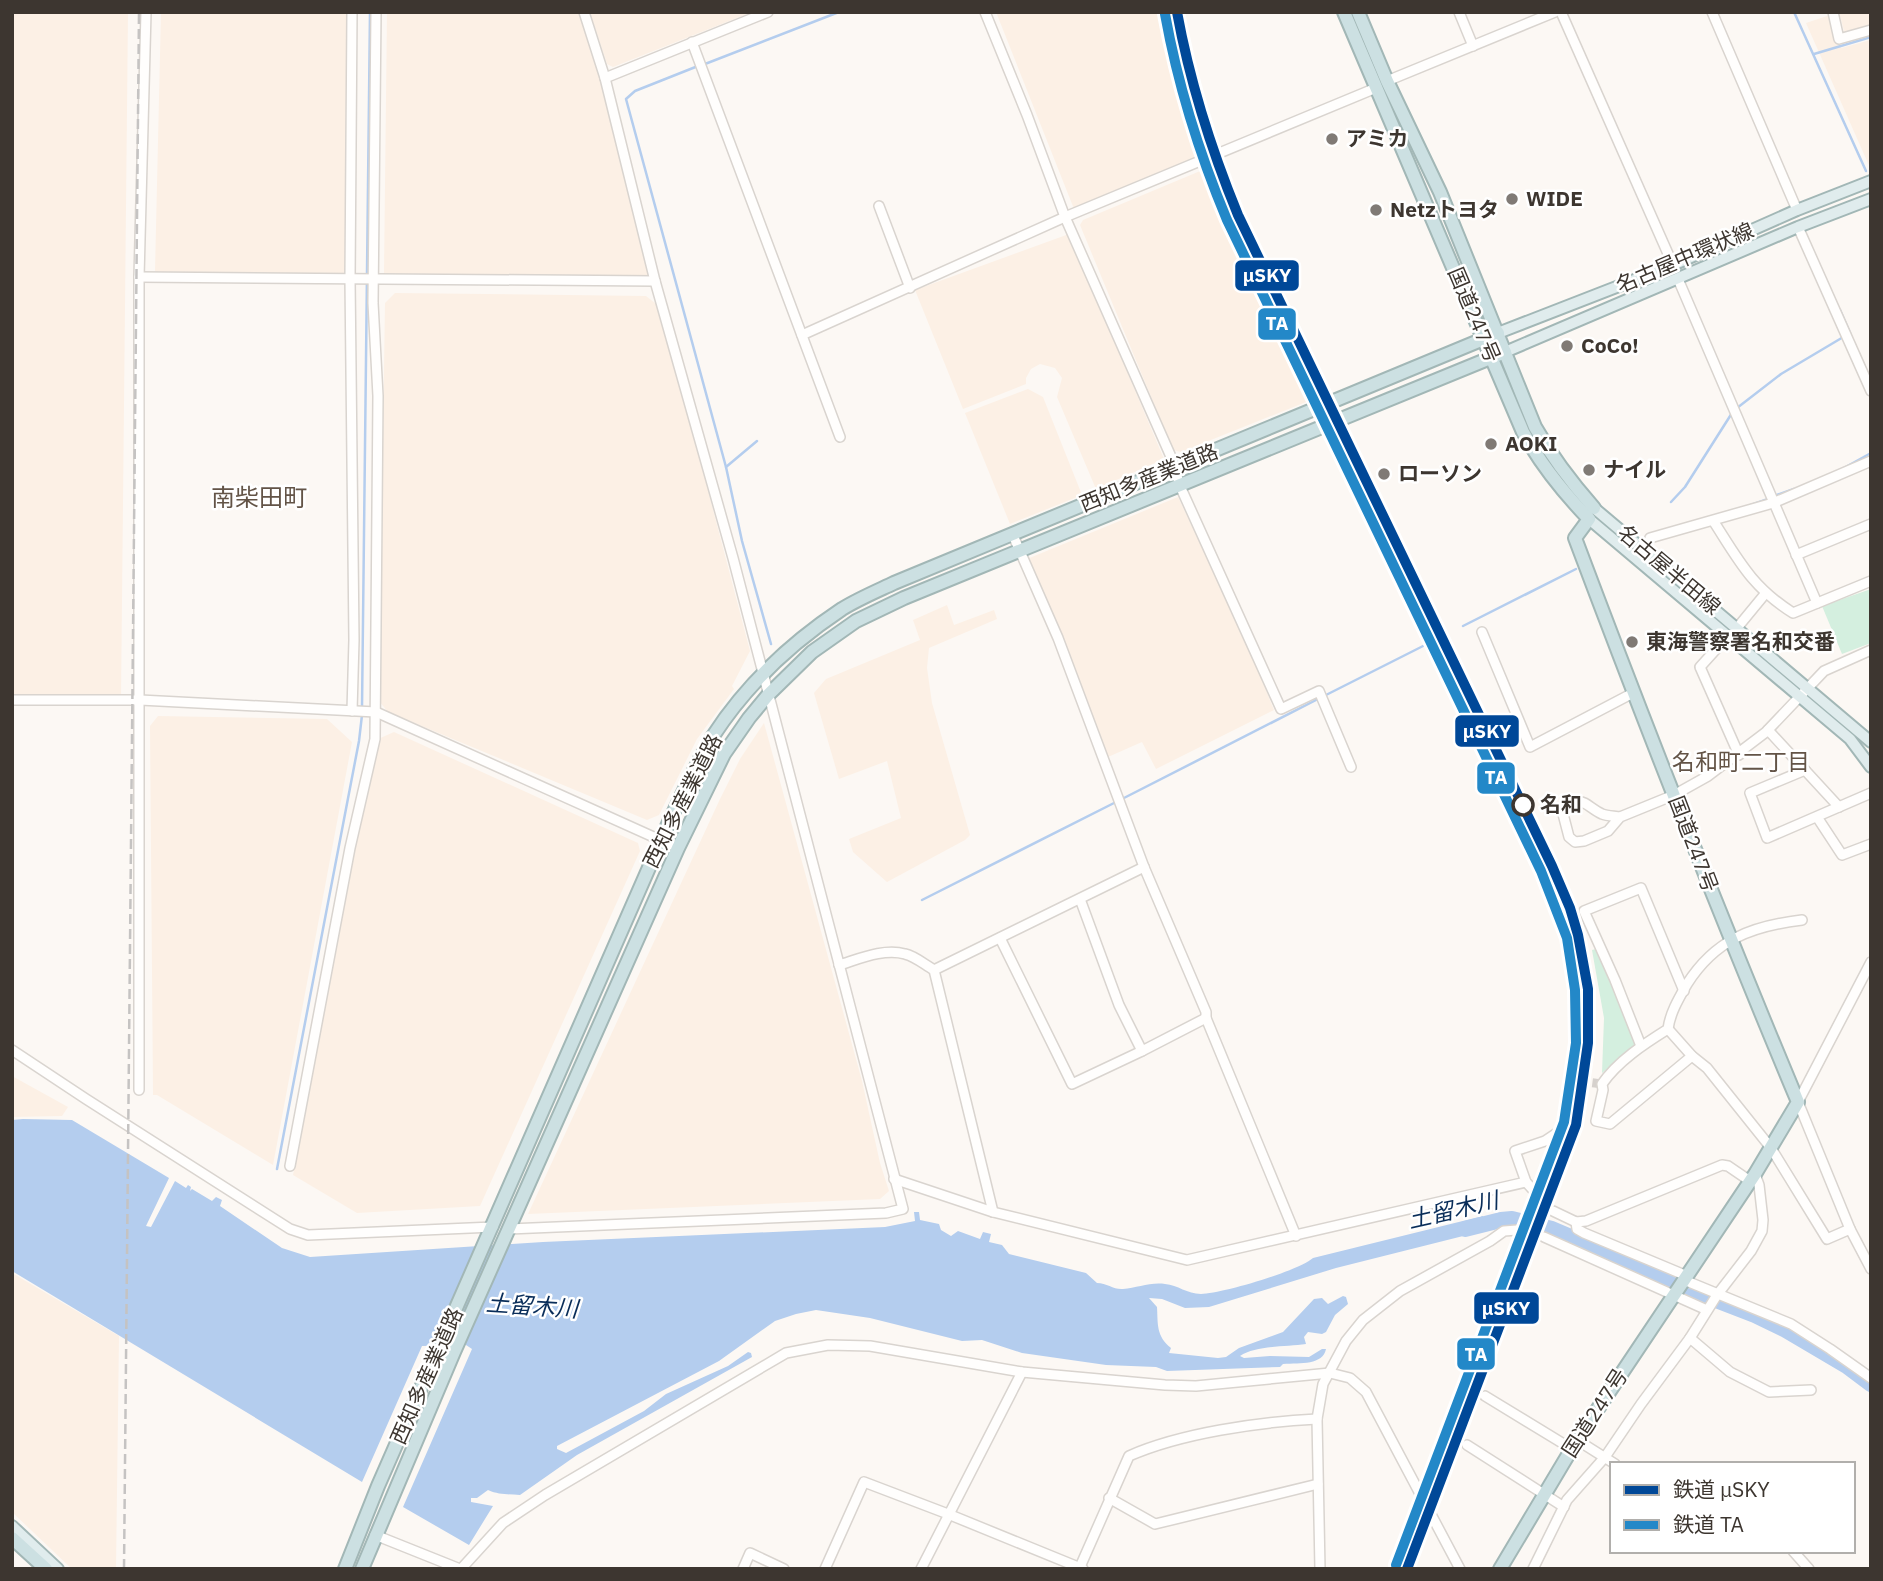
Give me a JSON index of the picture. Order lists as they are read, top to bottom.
{
  "streets": {
    "highway": ["国道247号", "西知多産業道路"],
    "main road": ["名古屋中環状線", "名古屋半田線"]
  },
  "crossings": [
    ["名古屋中環状線", "国道247号"],
    ["名古屋中環状線", "西知多産業道路"],
    ["国道247号", "西知多産業道路"],
    ["国道247号", "名古屋半田線"]
  ],
  "districts": ["南柴田町", "名和町二丁目"],
  "water": ["土留木川"],
  "places": [
    "アミカ",
    "WIDE",
    "Netzトヨタ",
    "CoCo!",
    "AOKI",
    "ナイル",
    "ローソン",
    "東海警察署名和交番",
    "名和"
  ],
  "lines": ["rail line μSKY", "rail line TA"],
  "legend": ["鉄道 μSKY", "鉄道 TA"]
}
